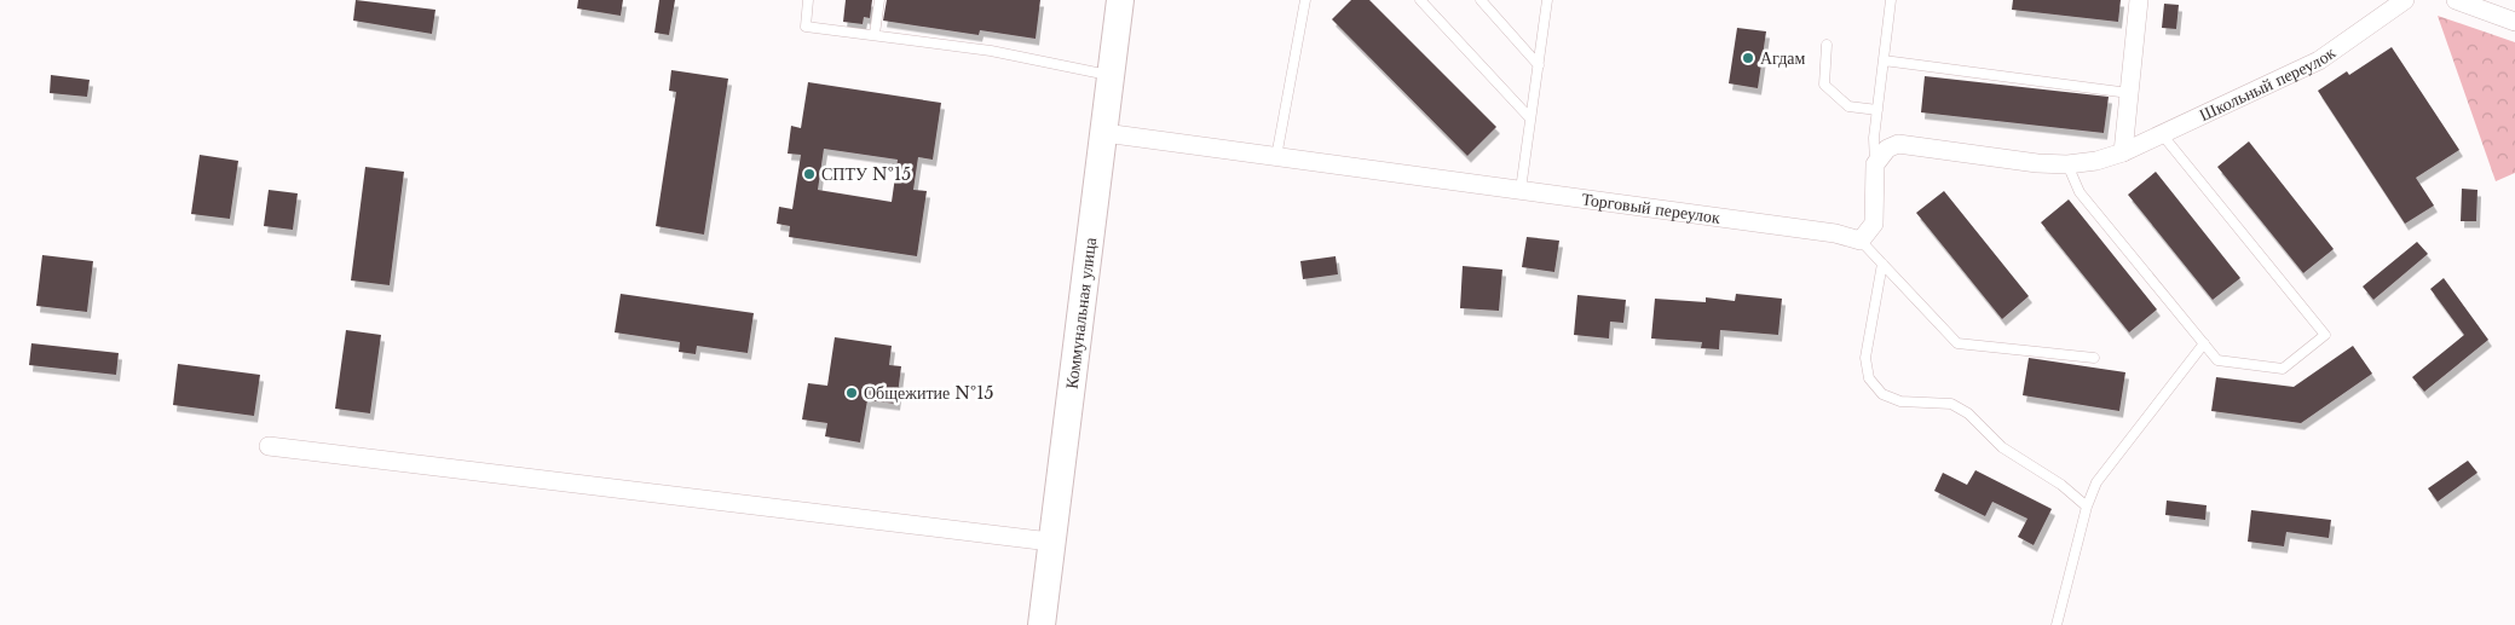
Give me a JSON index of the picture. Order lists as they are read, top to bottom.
{
  "streets": {
    "main road": ["Коммунальная улица"],
    "street": ["Школьный переулок", "Торговый переулок"]
  },
  "crossings": [
    ["Торговый переулок", "Коммунальная улица"]
  ],
  "places": ["Агдам", "СПТУ №15", "Общежитие №15"]
}
